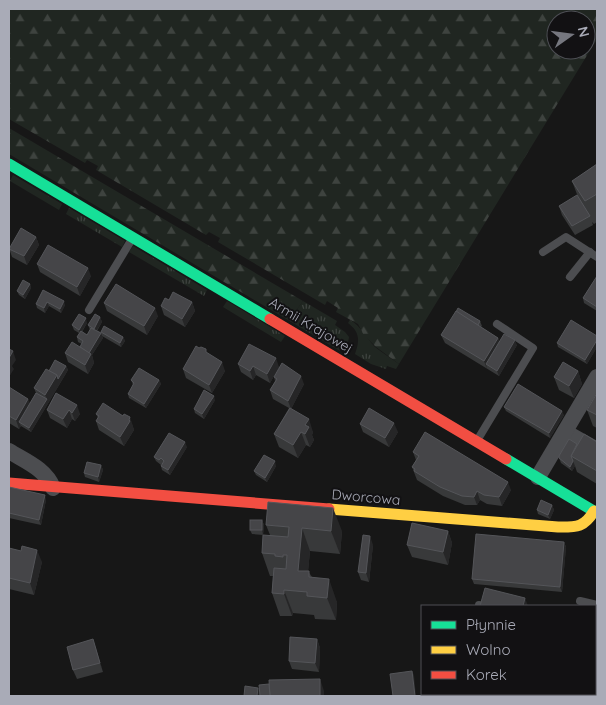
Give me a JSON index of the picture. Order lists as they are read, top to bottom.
{
  "streets": {
    "main road": ["Armii Krajowej", "Dworcowa"]
  },
  "crossings": [
    ["Armii Krajowej", "Dworcowa"]
  ],
  "legend": ["Płynnie", "Wolno", "Korek"],
  "north": "right"
}
